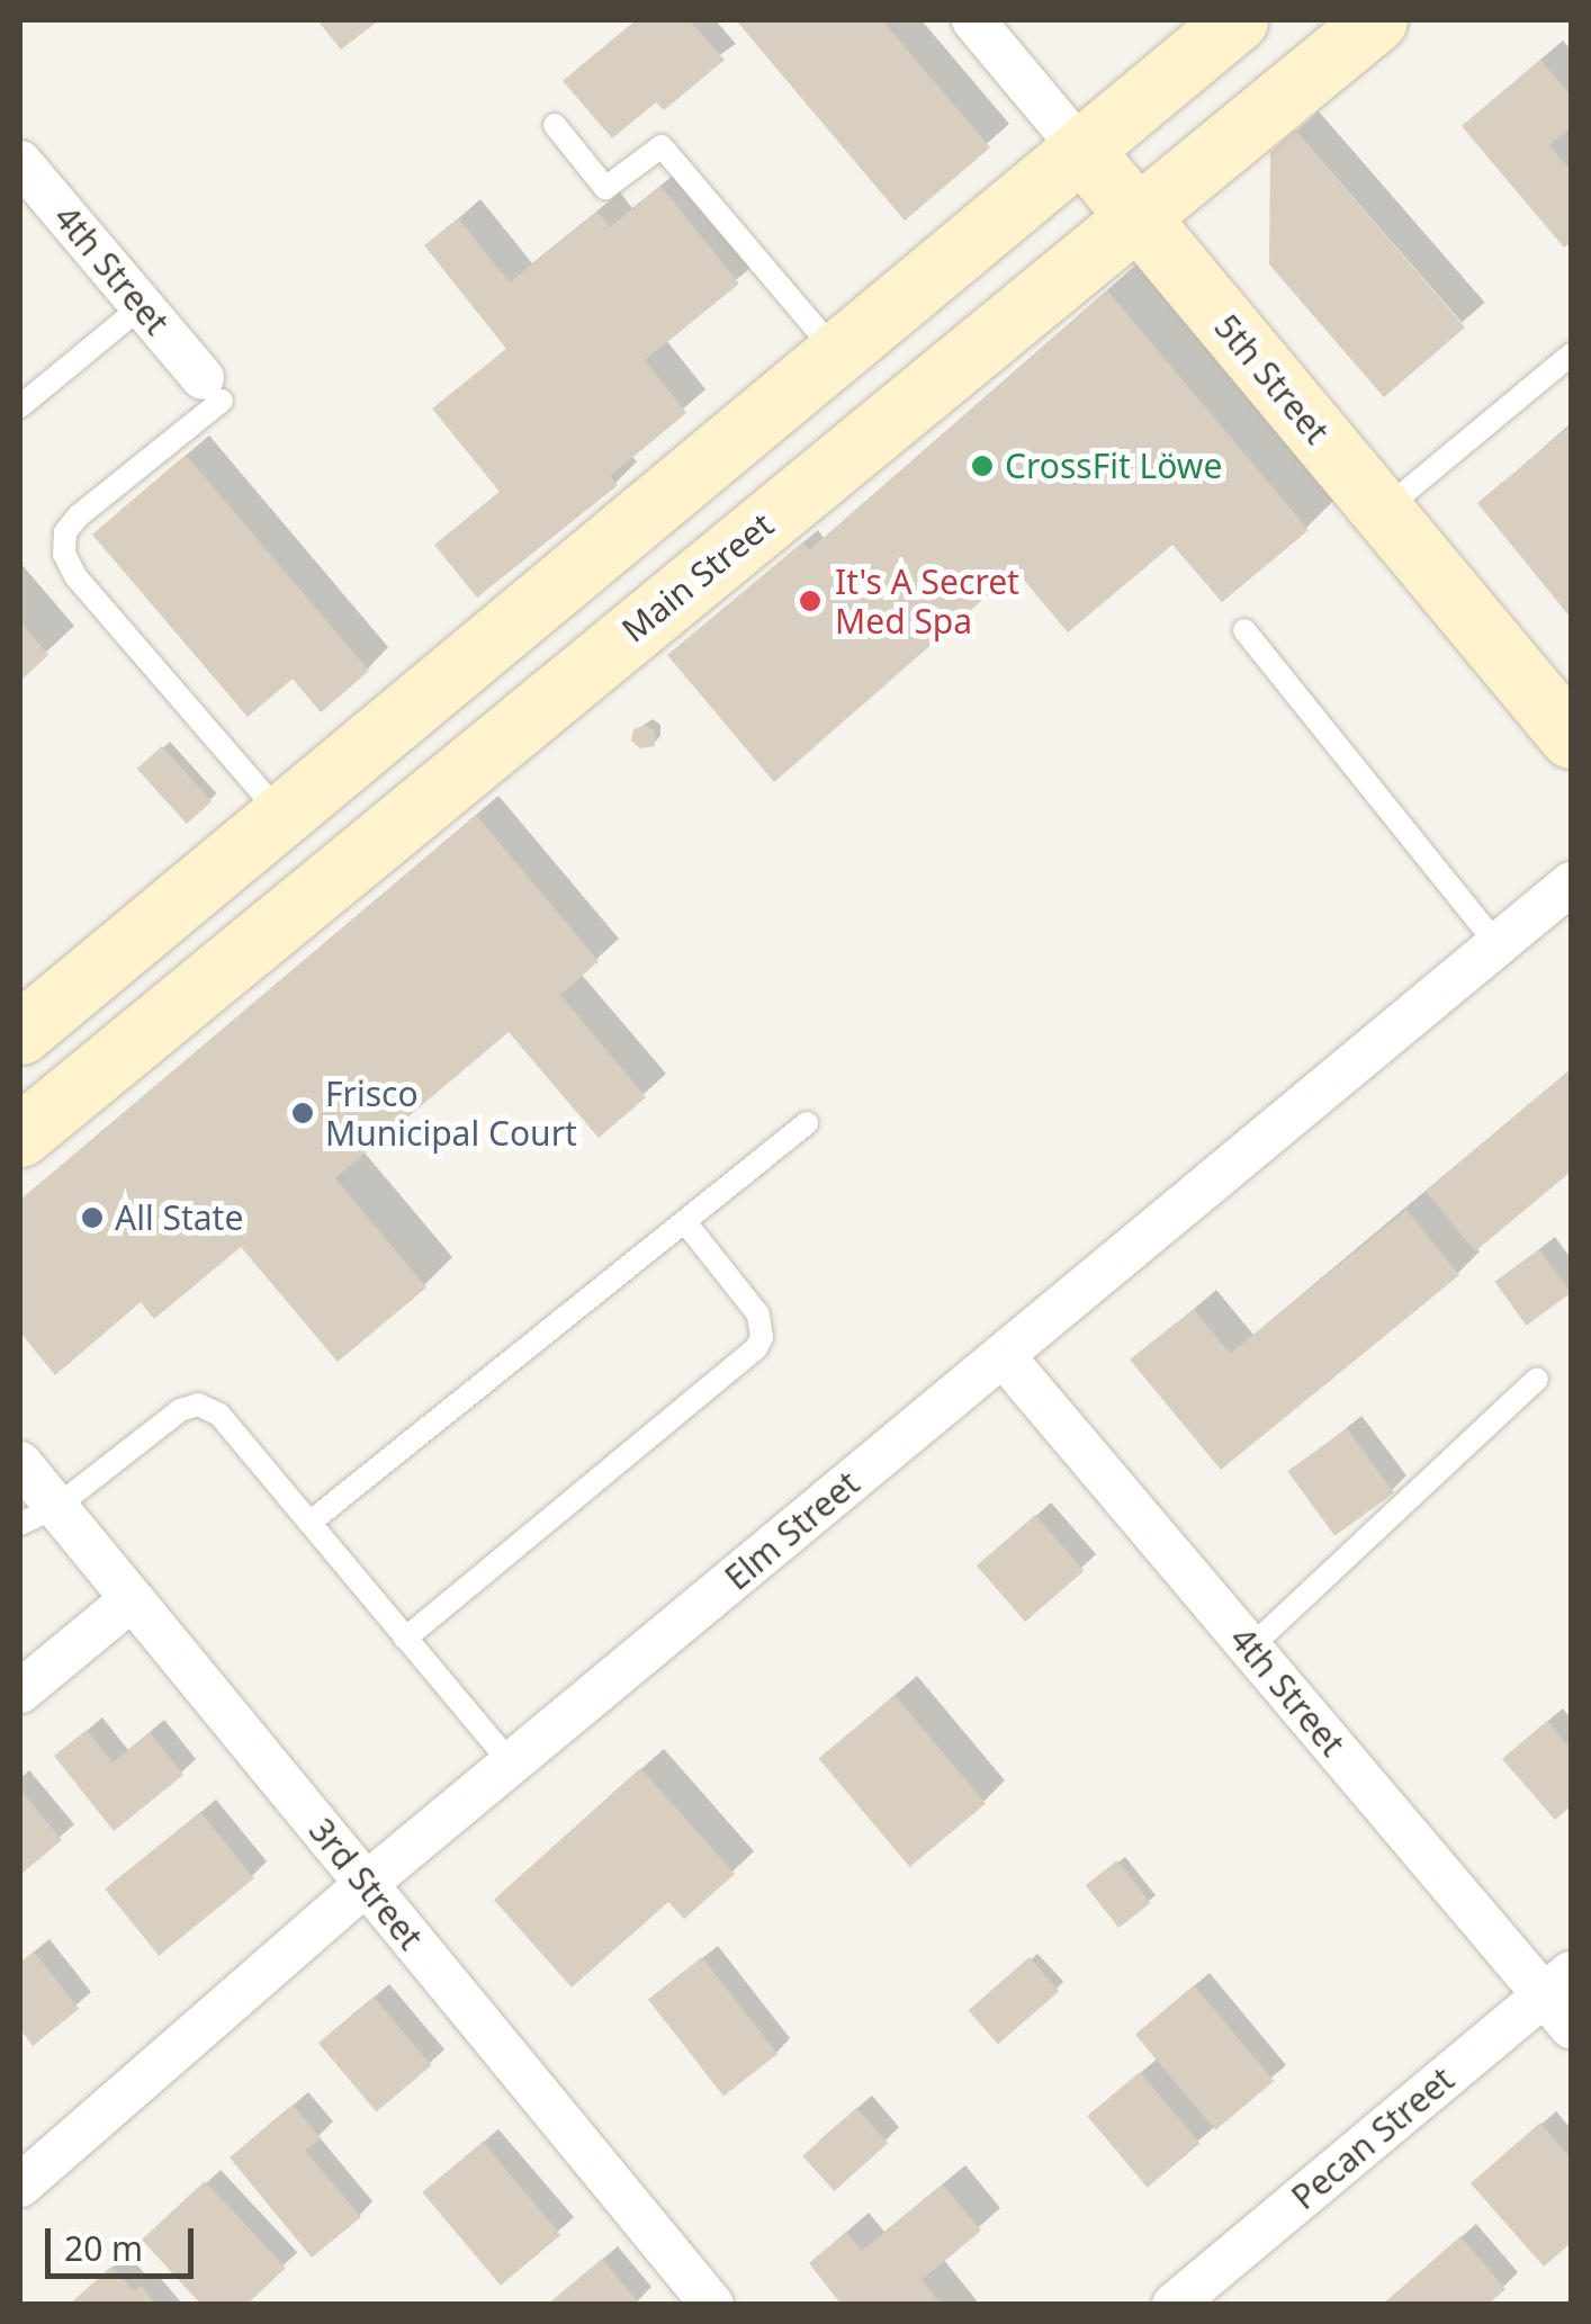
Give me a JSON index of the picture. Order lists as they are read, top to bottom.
{
  "streets": {
    "main road": ["5th Street", "Main Street"],
    "street": [
      "4th Street",
      "Elm Street",
      "3rd Street",
      "Pecan Street"
    ]
  },
  "crossings": [
    ["4th Street", "Elm Street"],
    ["4th Street", "Pecan Street"],
    ["5th Street", "Main Street"],
    ["Elm Street", "3rd Street"]
  ],
  "places": [
    "CrossFit Löwe",
    "It's A Secret Med Spa",
    "Frisco Municipal Court",
    "All State"
  ],
  "scale_bar": "20 m"
}
